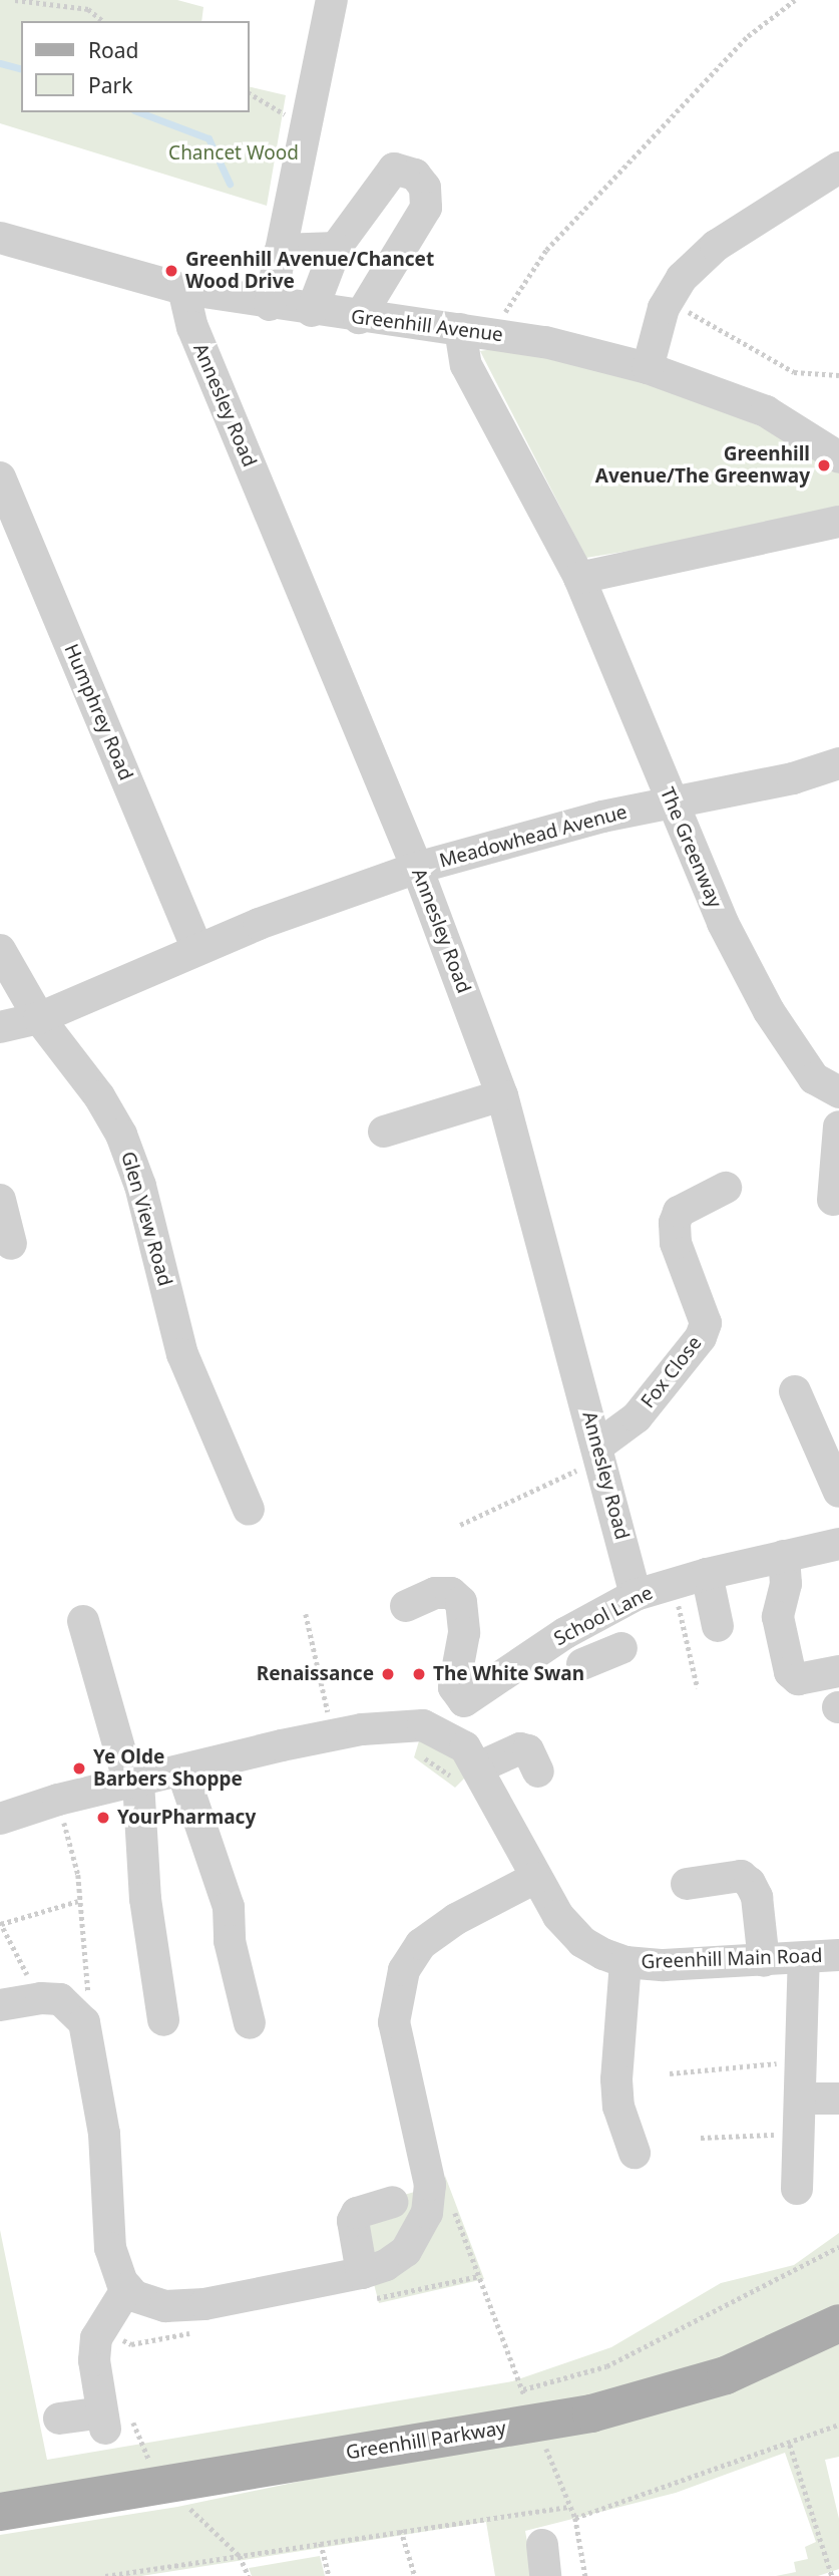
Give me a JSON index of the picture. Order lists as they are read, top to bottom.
{
  "streets": {
    "main road": ["Greenhill Parkway"],
    "street": [
      "Greenhill Avenue",
      "Annesley Road",
      "Humphrey Road",
      "Meadowhead Avenue",
      "The Greenway",
      "Glen View Road",
      "Fox Close",
      "School Lane",
      "Greenhill Main Road"
    ]
  },
  "crossings": [
    ["Greenhill Avenue", "Annesley Road"],
    ["Greenhill Avenue", "The Greenway"],
    ["Annesley Road", "Meadowhead Avenue"],
    ["Annesley Road", "Fox Close"],
    ["Annesley Road", "School Lane"],
    ["Humphrey Road", "Meadowhead Avenue"],
    ["Meadowhead Avenue", "The Greenway"],
    ["Meadowhead Avenue", "Glen View Road"]
  ],
  "parks": ["Chancet Wood"],
  "places": [
    "Greenhill Avenue/Chancet Wood Drive",
    "Greenhill Avenue/The Greenway",
    "Renaissance",
    "The White Swan",
    "Ye Olde Barbers Shoppe",
    "YourPharmacy"
  ],
  "legend": ["Road", "Park"]
}
